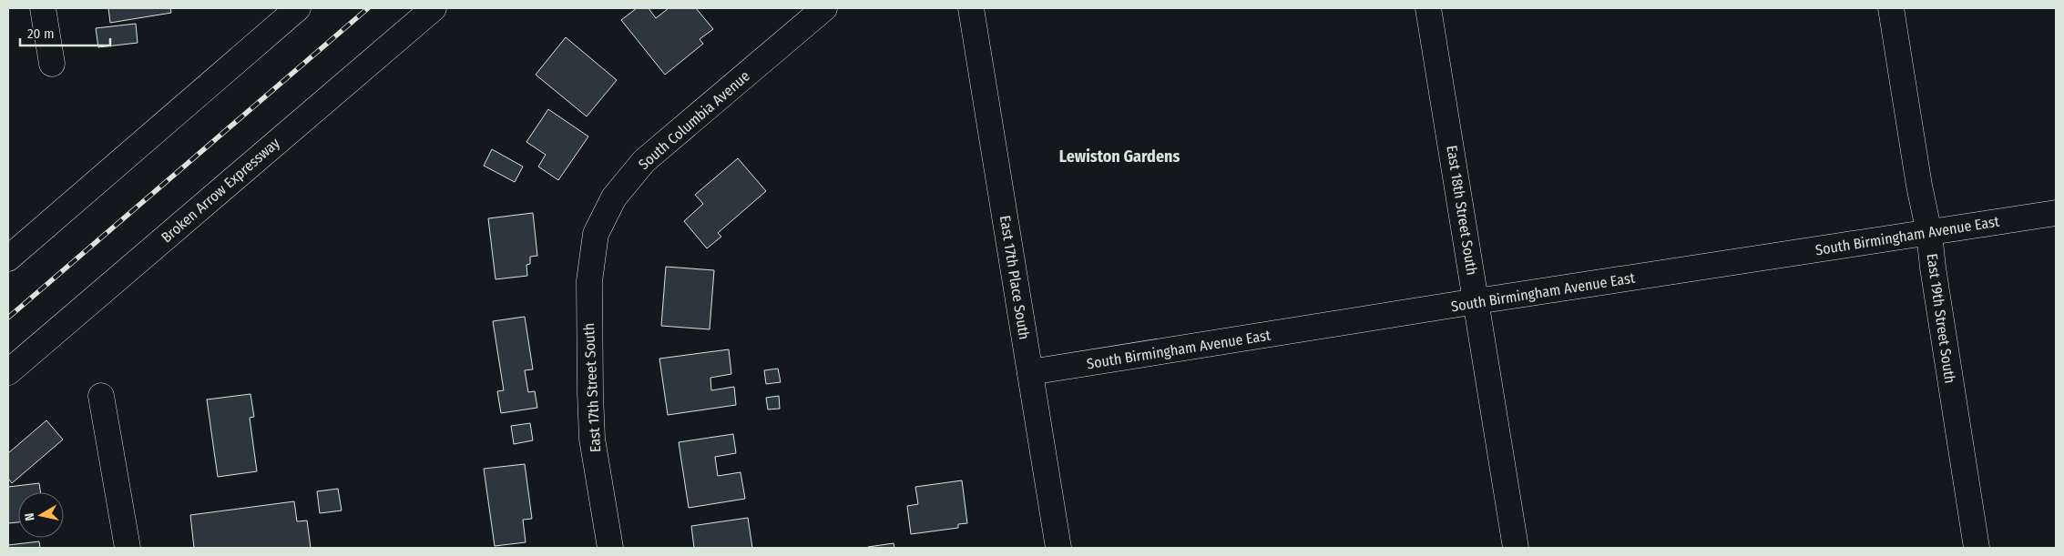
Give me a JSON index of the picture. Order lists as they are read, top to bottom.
{
  "streets": {
    "main road": [
      "South Columbia Avenue",
      "Broken Arrow Expressway",
      "East 18th Street South",
      "South Birmingham Avenue East",
      "East 17th Place South",
      "East 19th Street South",
      "East 17th Street South"
    ]
  },
  "crossings": [
    ["South Columbia Avenue", "East 17th Street South"],
    ["East 18th Street South", "South Birmingham Avenue East"],
    ["South Birmingham Avenue East", "East 17th Place South"],
    ["South Birmingham Avenue East", "East 19th Street South"]
  ],
  "districts": ["Lewiston Gardens"],
  "scale_bar": "20 m",
  "north": "left"
}
